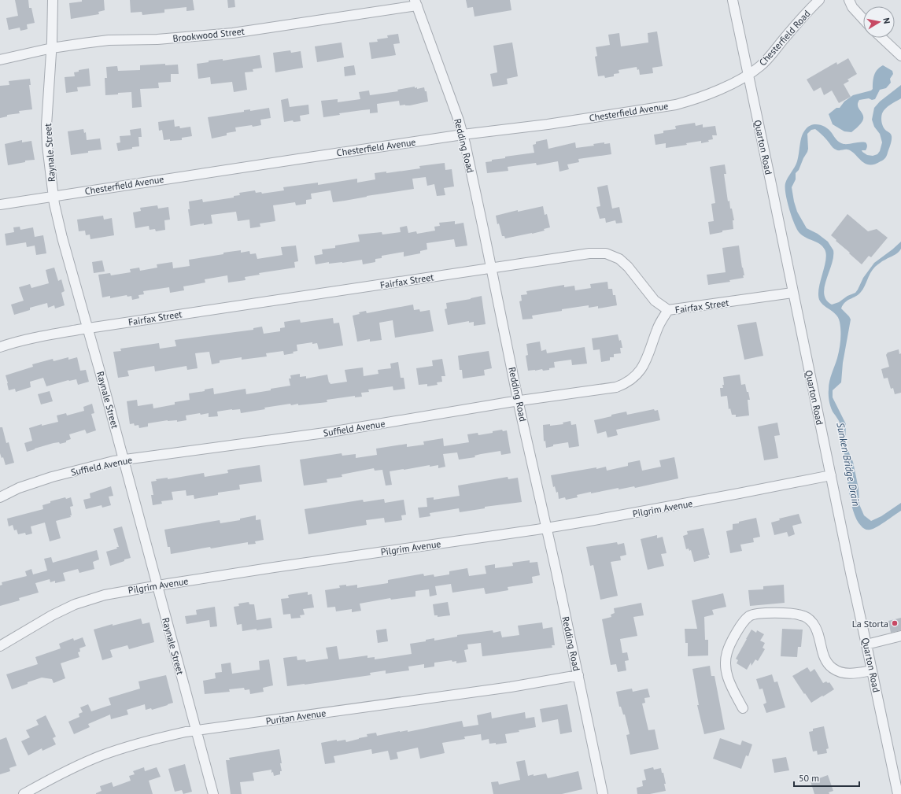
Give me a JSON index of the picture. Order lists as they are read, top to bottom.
{
  "streets": {
    "street": [
      "Brookwood Street",
      "Chesterfield Road",
      "Chesterfield Avenue",
      "Redding Road",
      "Quarton Road",
      "Raynale Street",
      "Fairfax Street",
      "Suffield Avenue",
      "Pilgrim Avenue",
      "Puritan Avenue"
    ]
  },
  "crossings": [
    ["Brookwood Street", "Redding Road"],
    ["Brookwood Street", "Raynale Street"],
    ["Chesterfield Road", "Chesterfield Avenue"],
    ["Chesterfield Road", "Quarton Road"],
    ["Chesterfield Avenue", "Redding Road"],
    ["Chesterfield Avenue", "Quarton Road"],
    ["Chesterfield Avenue", "Raynale Street"],
    ["Redding Road", "Fairfax Street"],
    ["Redding Road", "Suffield Avenue"],
    ["Redding Road", "Pilgrim Avenue"],
    ["Redding Road", "Puritan Avenue"],
    ["Quarton Road", "Fairfax Street"],
    ["Quarton Road", "Pilgrim Avenue"],
    ["Raynale Street", "Fairfax Street"],
    ["Raynale Street", "Suffield Avenue"],
    ["Raynale Street", "Pilgrim Avenue"],
    ["Raynale Street", "Puritan Avenue"],
    ["Fairfax Street", "Suffield Avenue"]
  ],
  "water": ["Sunken Bridge Drain"],
  "places": ["La Storta"],
  "scale_bar": "50 m",
  "north": "right"
}
